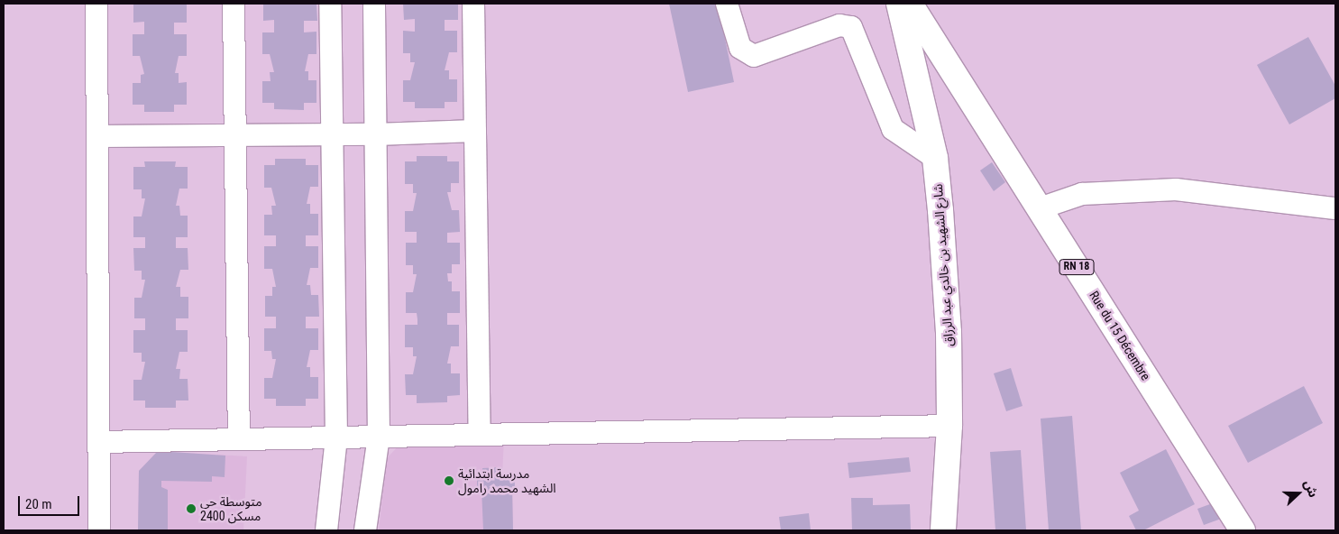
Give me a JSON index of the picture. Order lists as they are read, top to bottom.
{
  "streets": {
    "main road": ["شارع الشهيد بن خالدي عبد الرزاق", "RN 18", "Rue du 15 Décembre"]
  },
  "places": ["مدرسة ابتدائية الشهيد محمد رامول", "متوسطة حي 2400 مسكن"],
  "scale_bar": "20 m",
  "north": "right"
}
